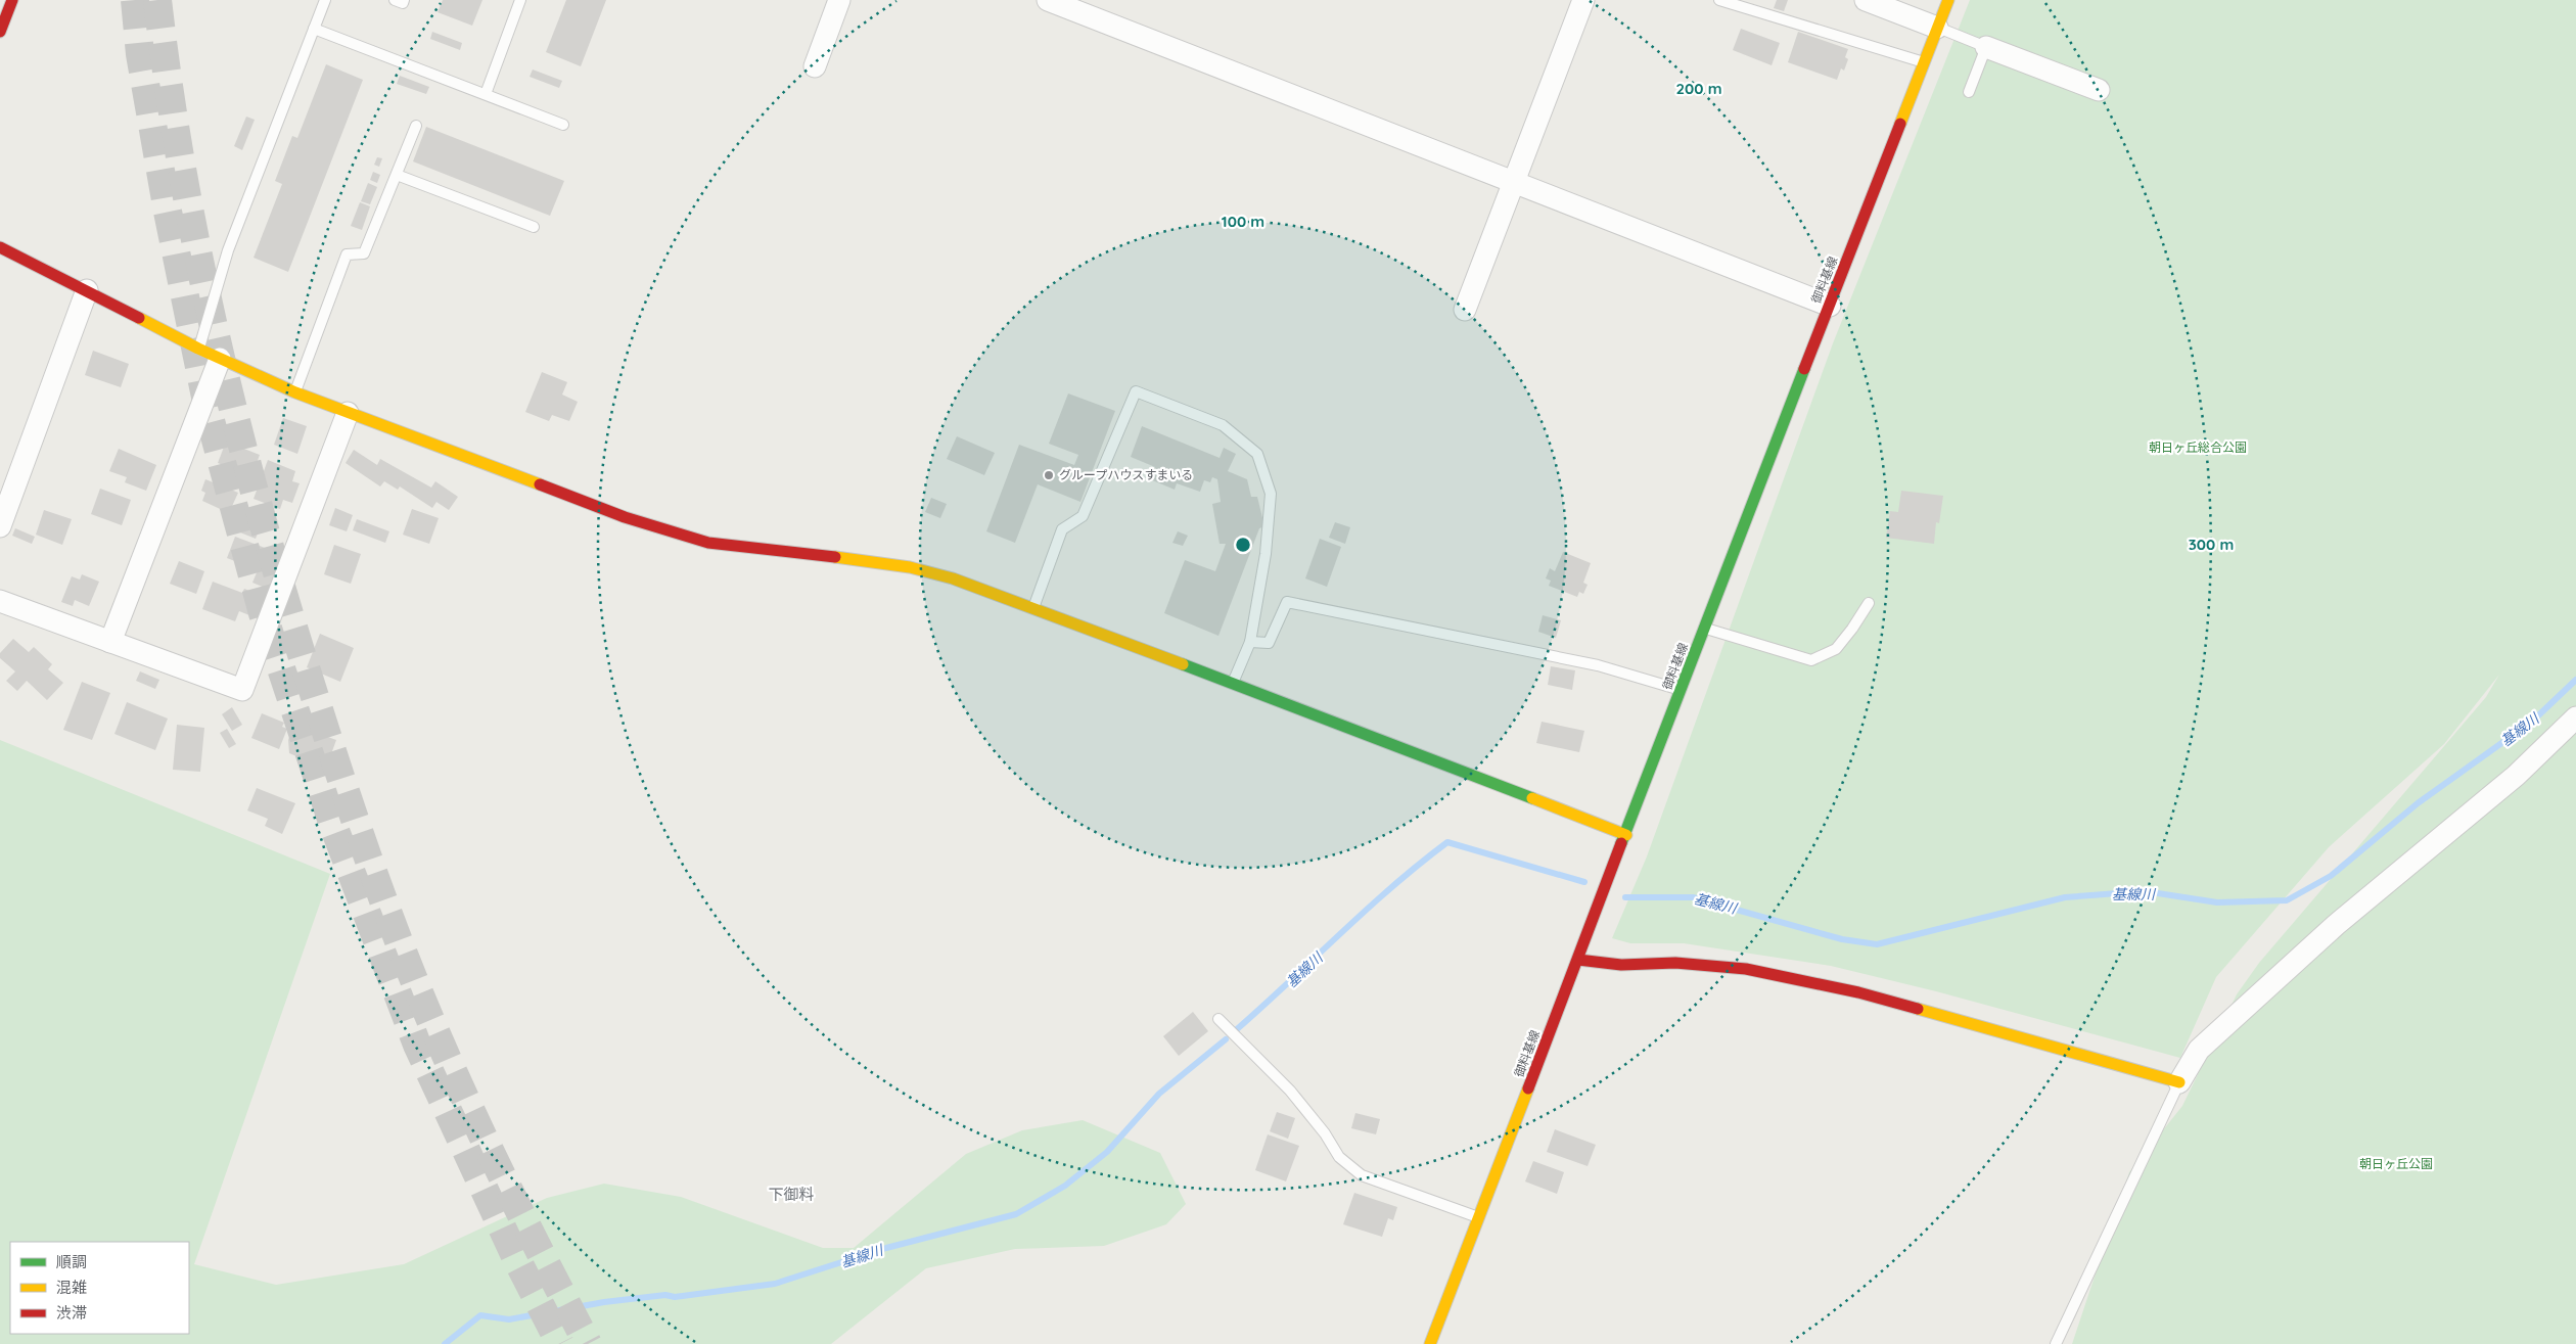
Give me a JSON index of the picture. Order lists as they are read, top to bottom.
{
  "streets": {
    "street": ["御料基線"]
  },
  "districts": ["下御料"],
  "water": ["基線川"],
  "parks": ["朝日ヶ丘総合公園", "朝日ヶ丘公園"],
  "places": ["グループハウスすまいる"],
  "legend": ["順調", "混雑", "渋滞"],
  "rings": ["200 m", "100 m", "300 m"]
}
